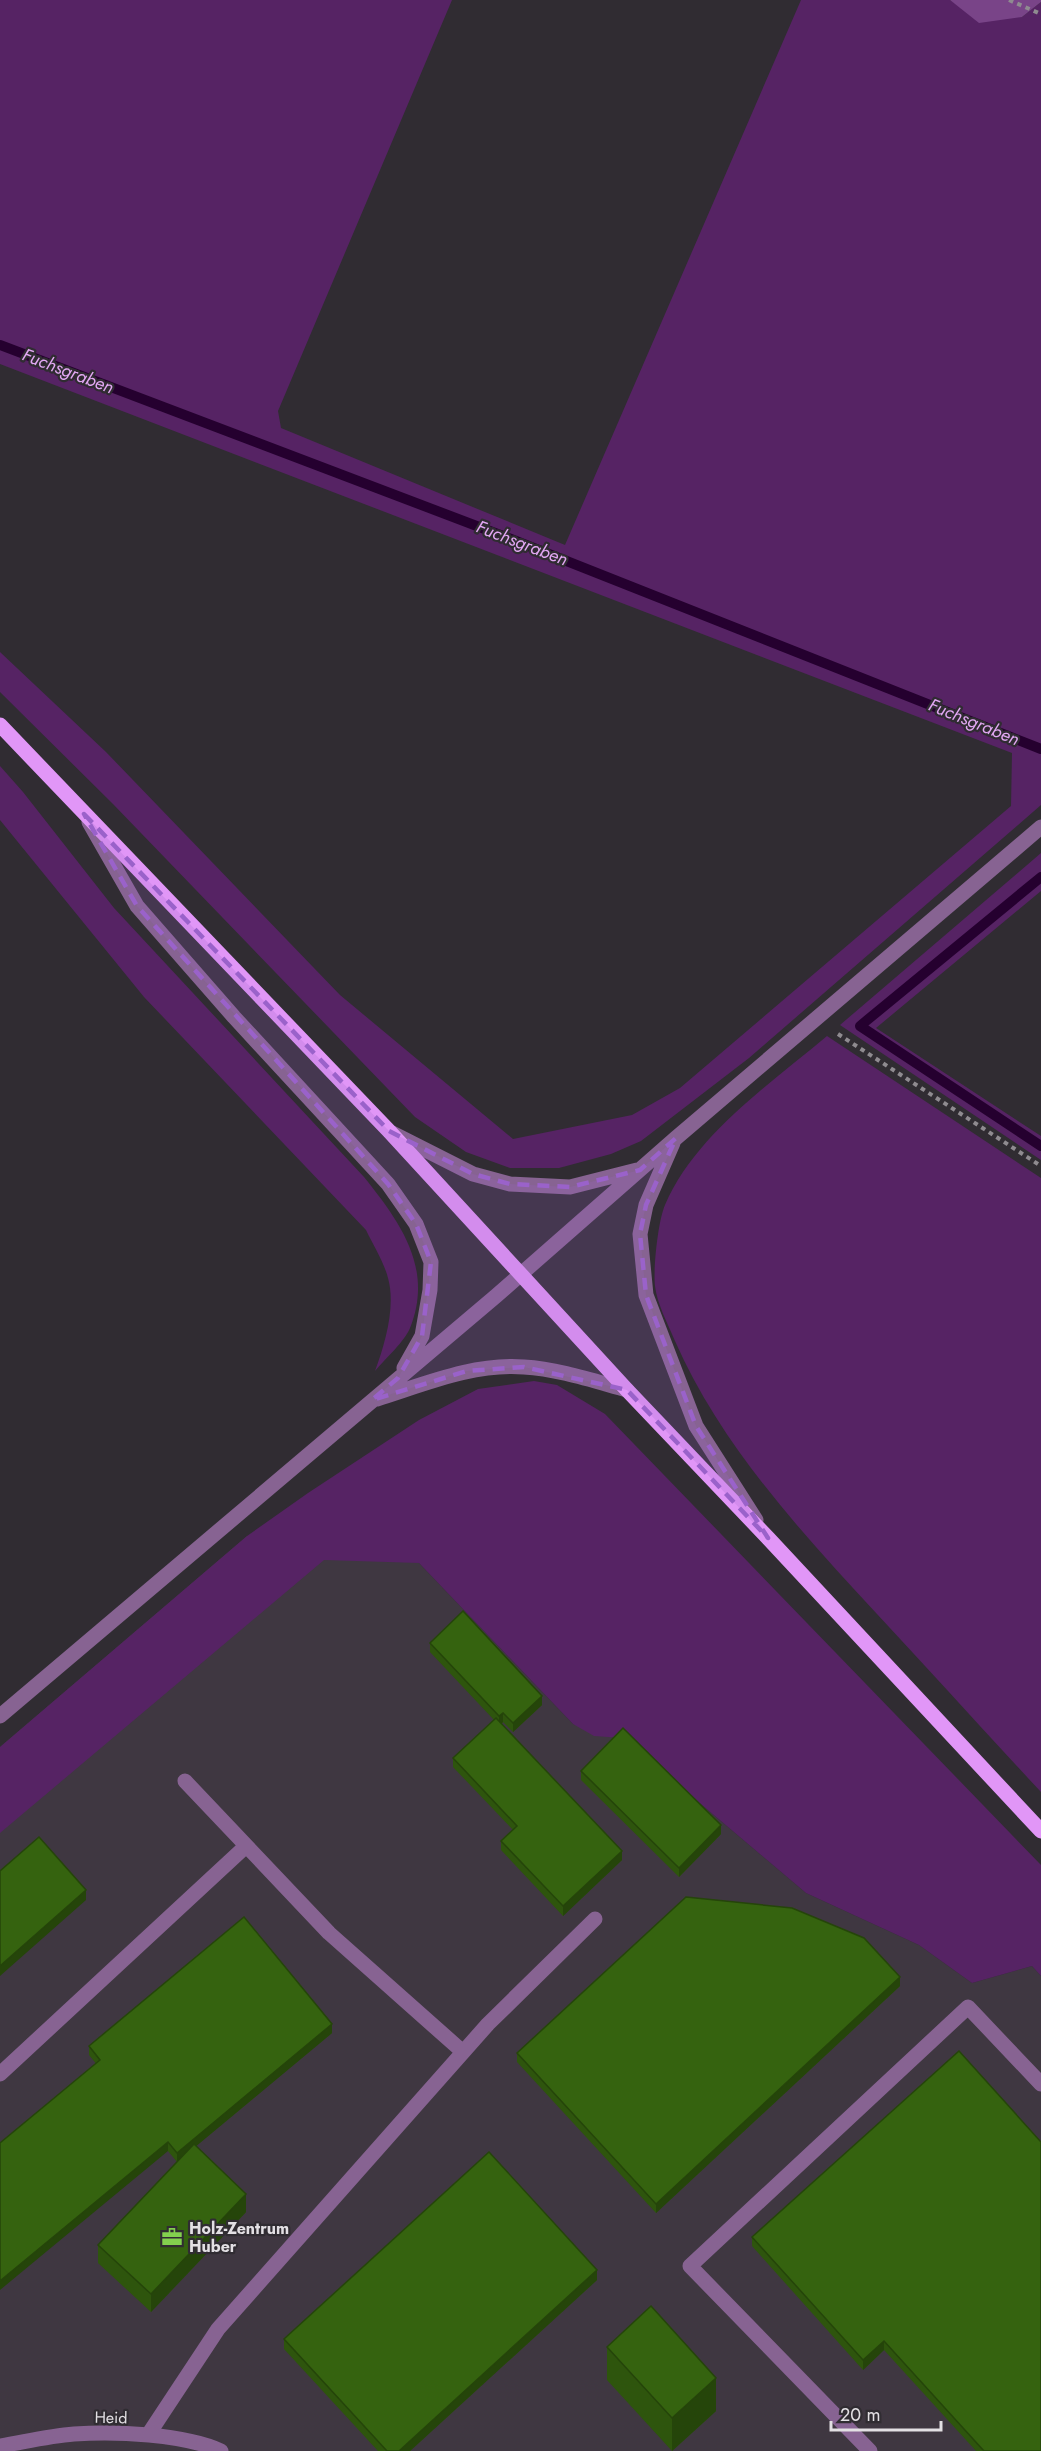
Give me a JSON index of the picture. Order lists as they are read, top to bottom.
{
  "streets": {
    "street": ["Heid"]
  },
  "water": ["Fuchsgraben"],
  "places": {
    "office": ["Holz-Zentrum Huber"]
  },
  "scale_bar": "20 m"
}
